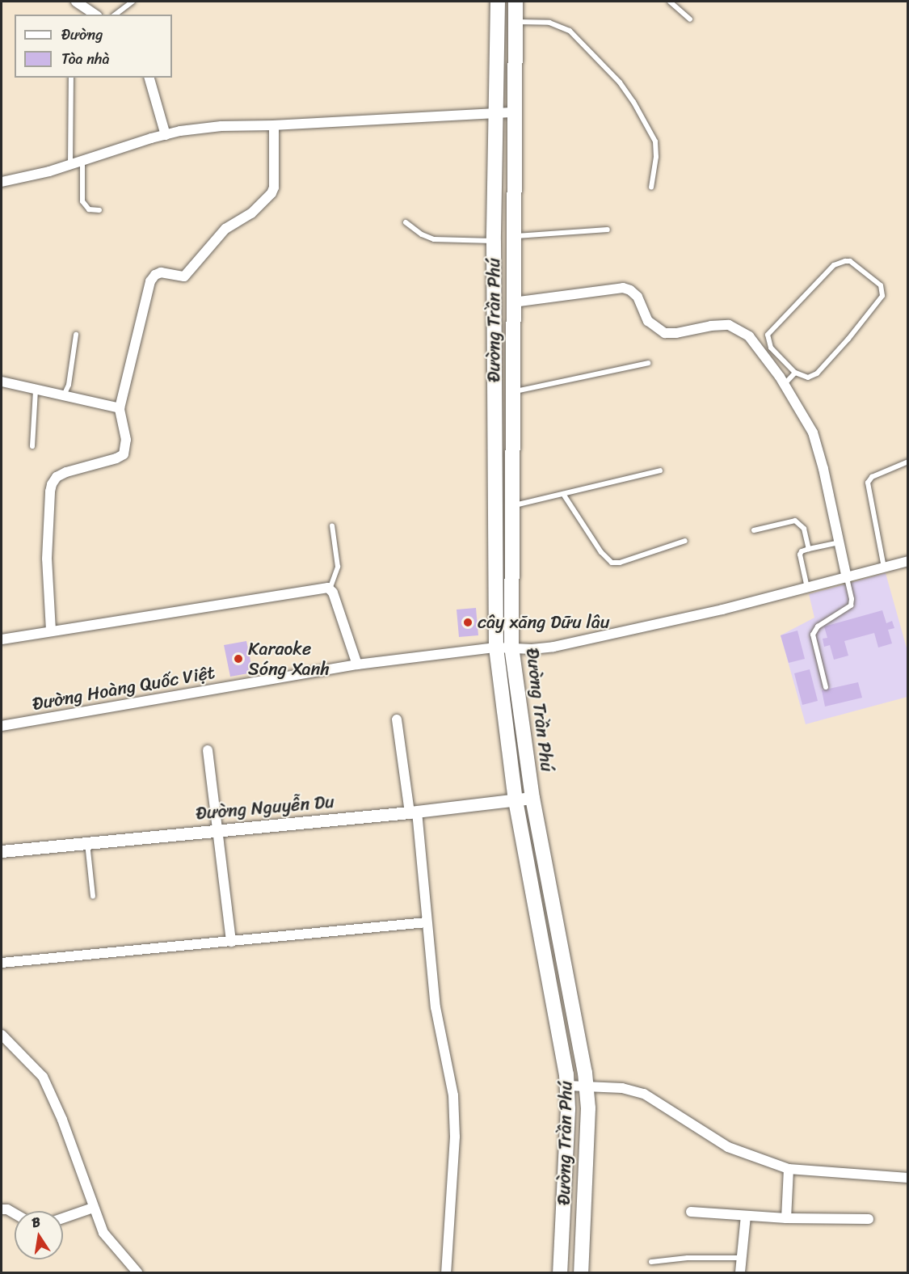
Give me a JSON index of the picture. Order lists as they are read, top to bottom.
{
  "streets": {
    "main road": ["Đường Trần Phú"],
    "street": ["Đường Hoàng Quốc Việt", "Đường Nguyễn Du"]
  },
  "crossings": [
    ["Đường Trần Phú", "Đường Hoàng Quốc Việt"],
    ["Đường Trần Phú", "Đường Nguyễn Du"]
  ],
  "places": ["cây xăng Dữu lâu", "Karaoke Sóng Xanh"],
  "legend": ["Đường", "Tòa nhà"],
  "north": "top"
}
